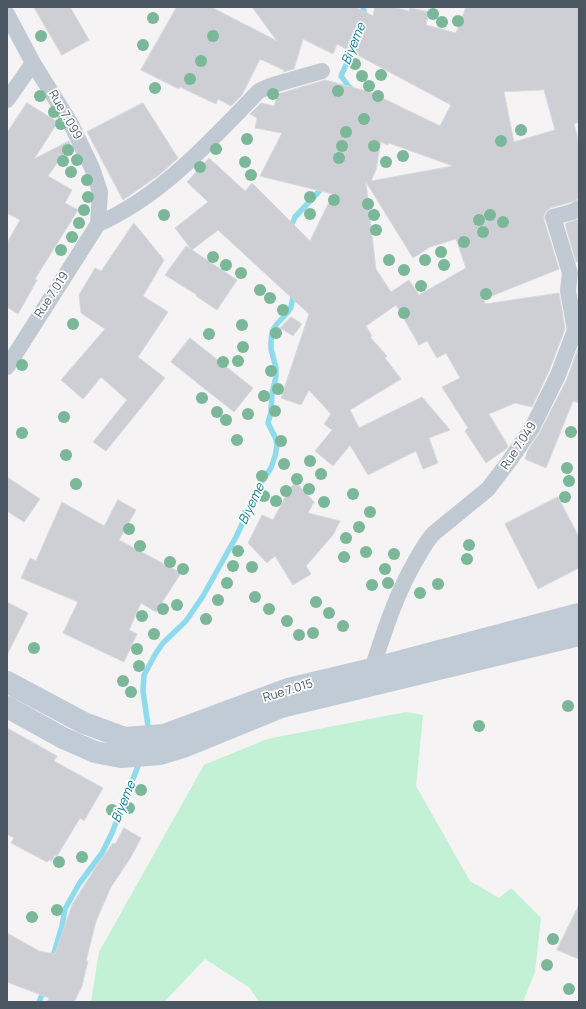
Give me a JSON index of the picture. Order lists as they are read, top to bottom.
{
  "streets": {
    "main road": ["Rue 7.015"],
    "street": ["Rue 7.099", "Rue 7.019", "Rue 7.049"]
  },
  "crossings": [
    ["Rue 7.099", "Rue 7.019"],
    ["Rue 7.049", "Rue 7.015"]
  ],
  "water": ["Biyeme"]
}
